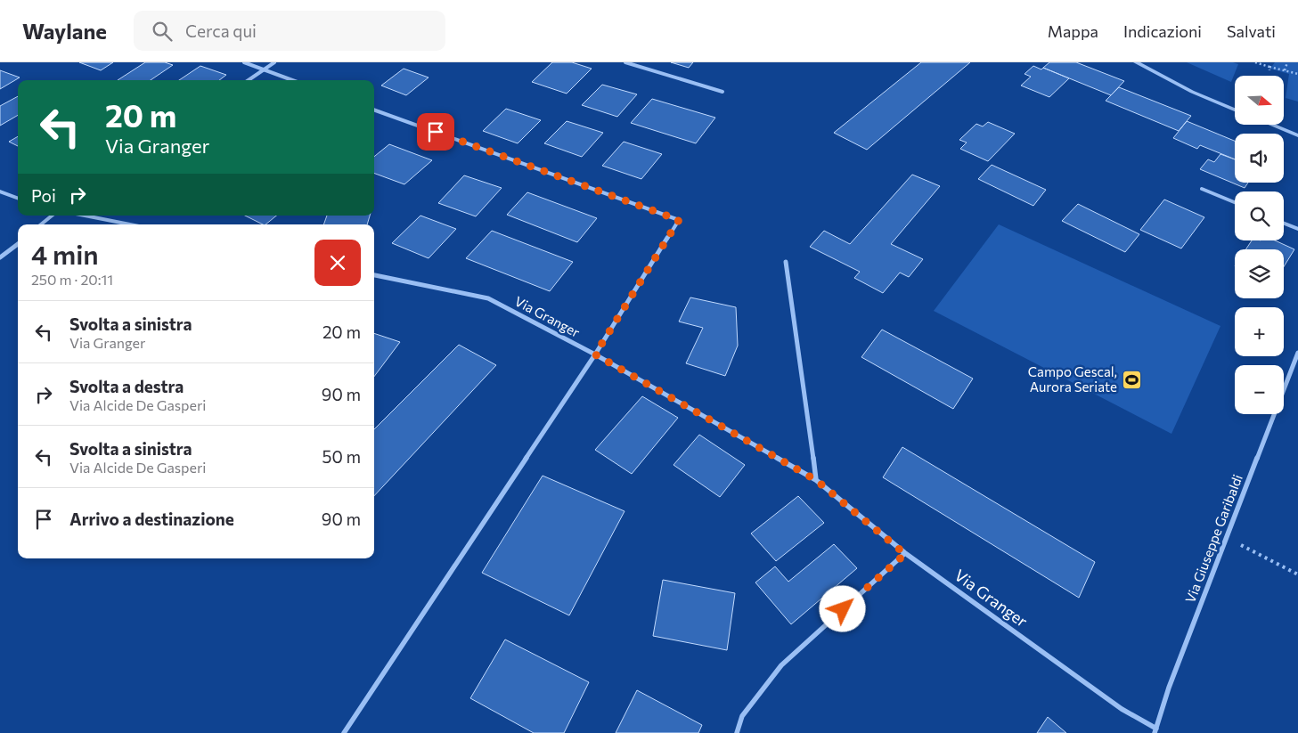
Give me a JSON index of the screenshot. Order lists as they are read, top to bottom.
{
  "streets": {
    "street": ["Via Granger", "Via Giuseppe Garibaldi"]
  },
  "crossings": [
    ["Via Granger", "Via Giuseppe Garibaldi"]
  ],
  "places": {
    "sports": ["Campo Gescal, Aurora Seriate"]
  },
  "north": "right",
  "page": {
    "header": "Waylane",
    "search": "Cerca qui",
    "nav": ["Mappa", "Indicazioni", "Salvati"],
    "map_buttons": ["+", "−"],
    "turn": ["20 m", "Via Granger"],
    "then": "Poi",
    "heading": ["4 min", "250 m · 20:11"],
    "list": [
      {
        "name": "Svolta a sinistra",
        "note": "Via Granger",
        "value": "20 m"
      },
      {
        "name": "Svolta a destra",
        "note": "Via Alcide De Gasperi",
        "value": "90 m"
      },
      {
        "name": "Svolta a sinistra",
        "note": "Via Alcide De Gasperi",
        "value": "50 m"
      },
      {
        "name": "Arrivo a destinazione",
        "value": "90 m"
      }
    ]
  }
}
